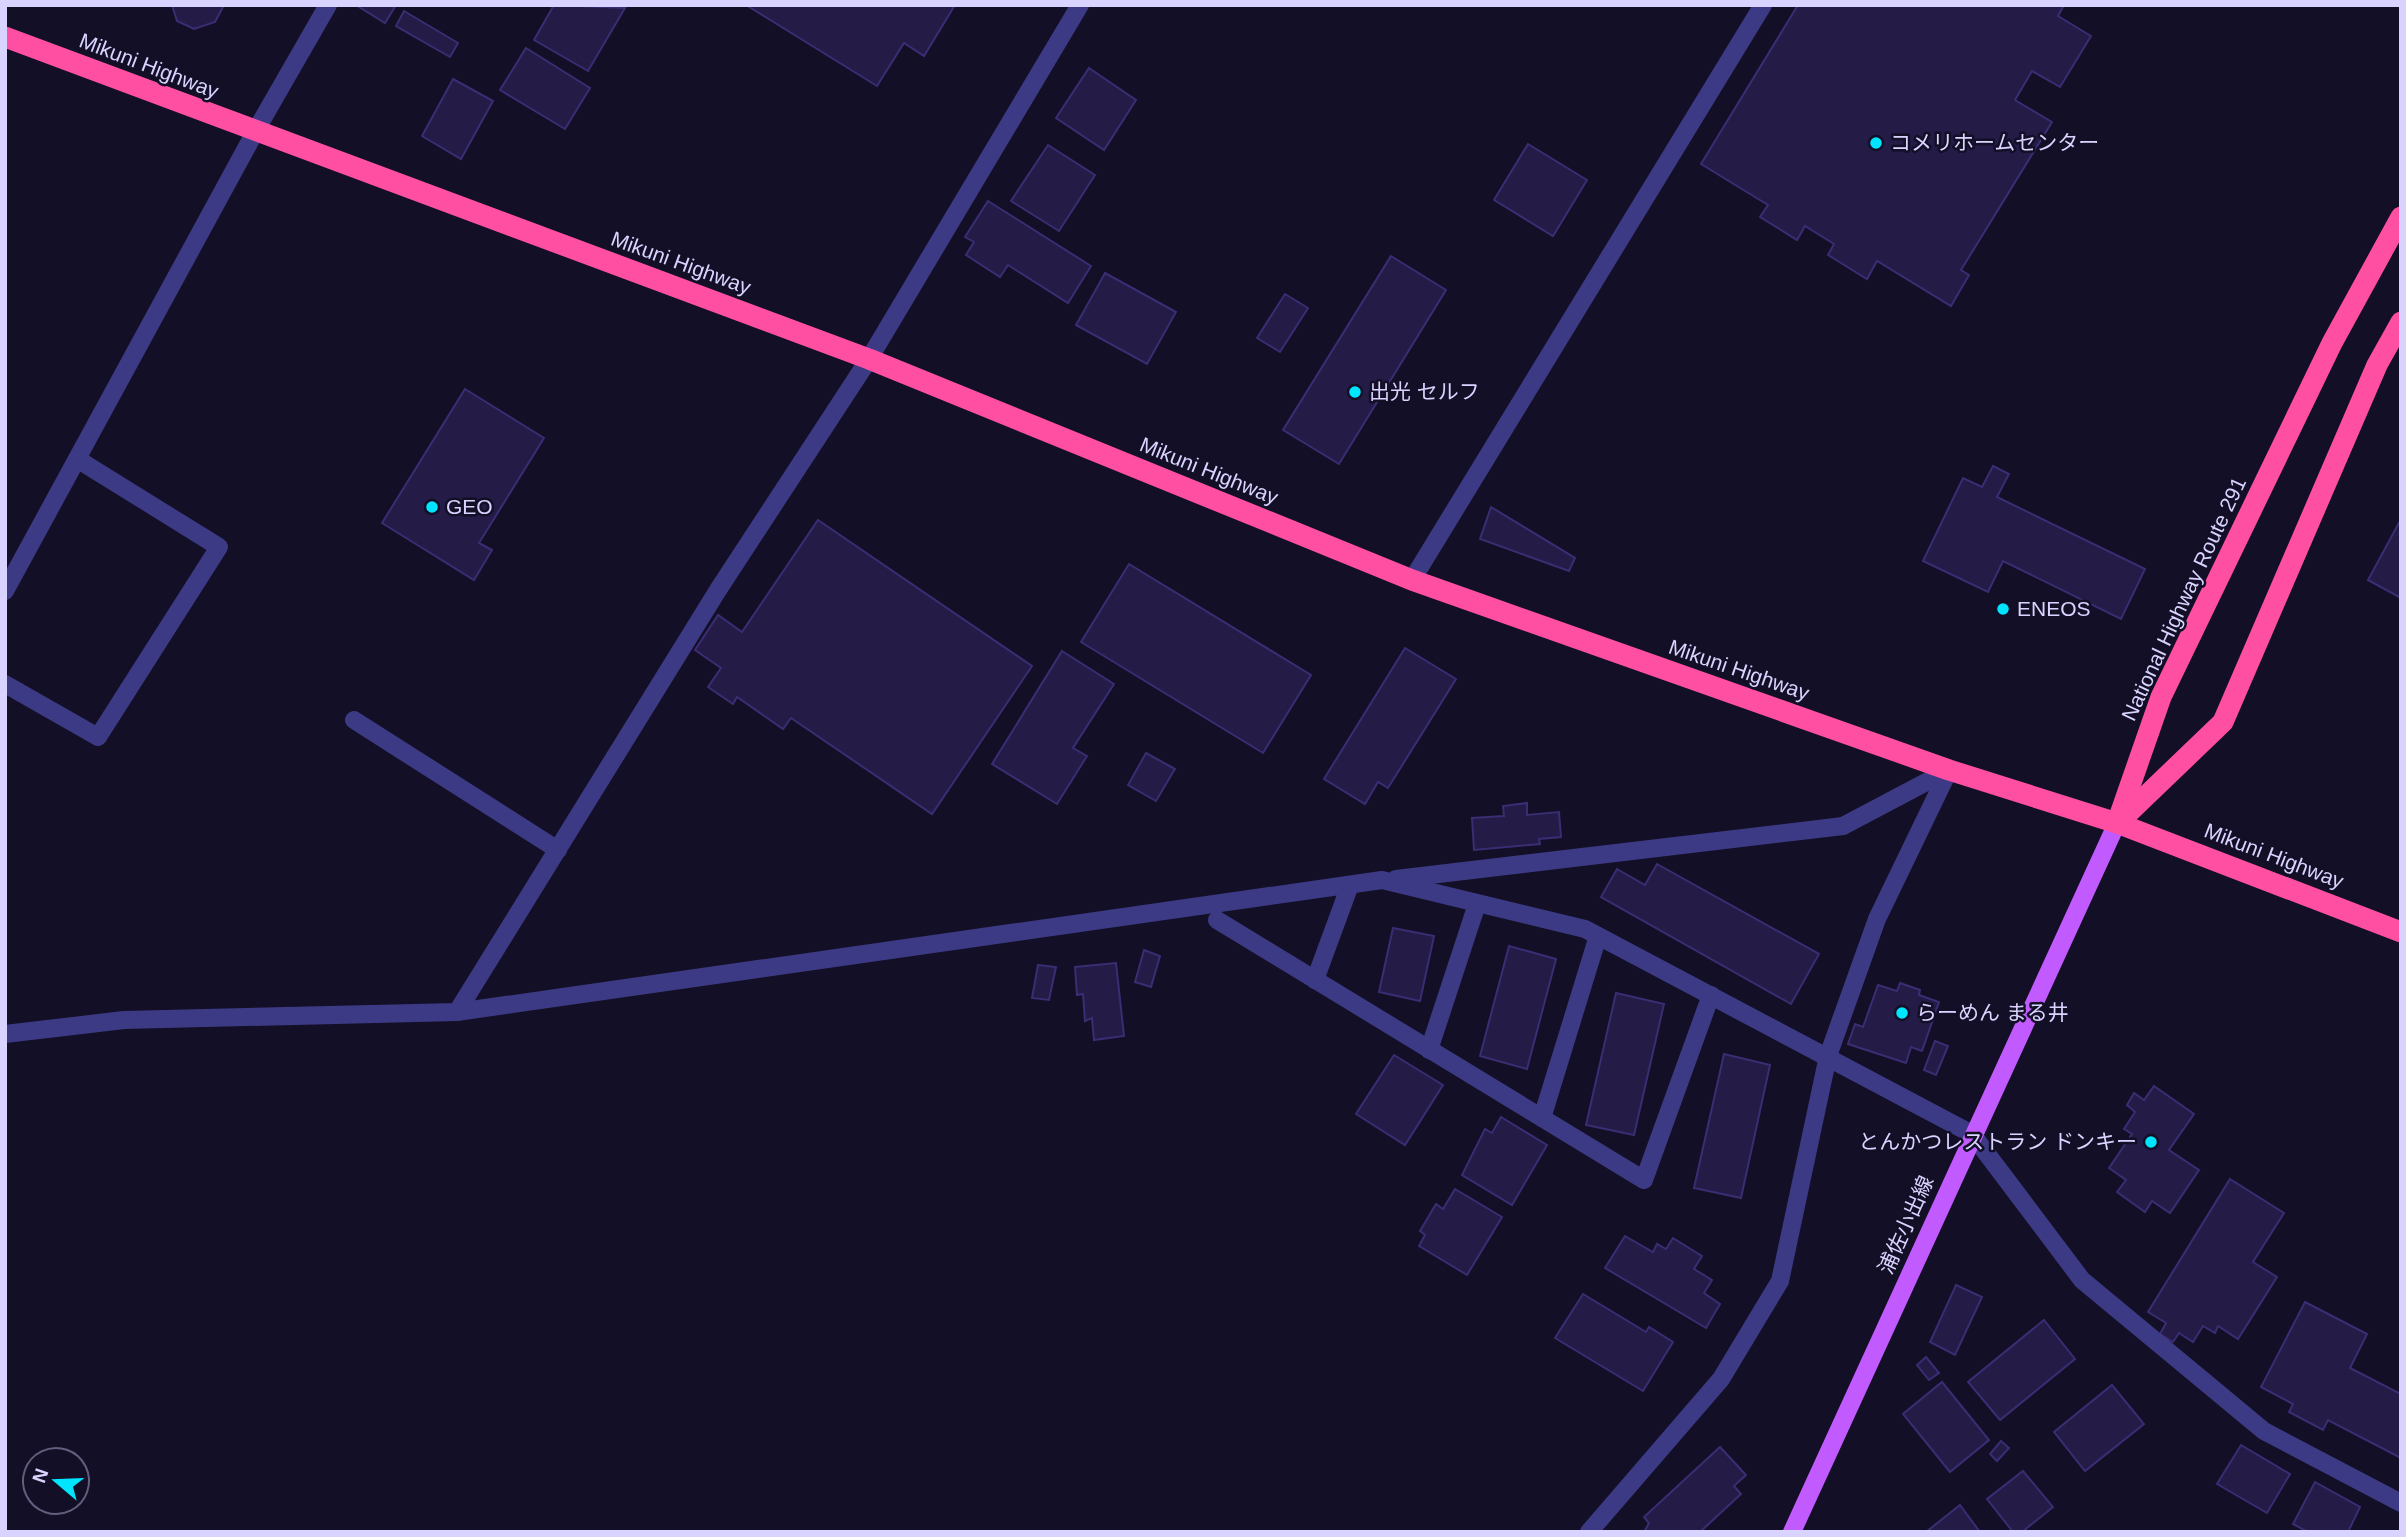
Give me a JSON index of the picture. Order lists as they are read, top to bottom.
{
  "streets": {
    "highway": ["Mikuni Highway", "National Highway Route 291"],
    "main road": ["浦佐小出線"]
  },
  "crossings": [
    ["Mikuni Highway", "National Highway Route 291"],
    ["Mikuni Highway", "浦佐小出線"],
    ["National Highway Route 291", "浦佐小出線"]
  ],
  "places": [
    "コメリホームセンター",
    "出光 セルフ",
    "GEO",
    "ENEOS",
    "らーめん まる井",
    "とんかつレストラン ドンキー"
  ],
  "north": "left"
}
